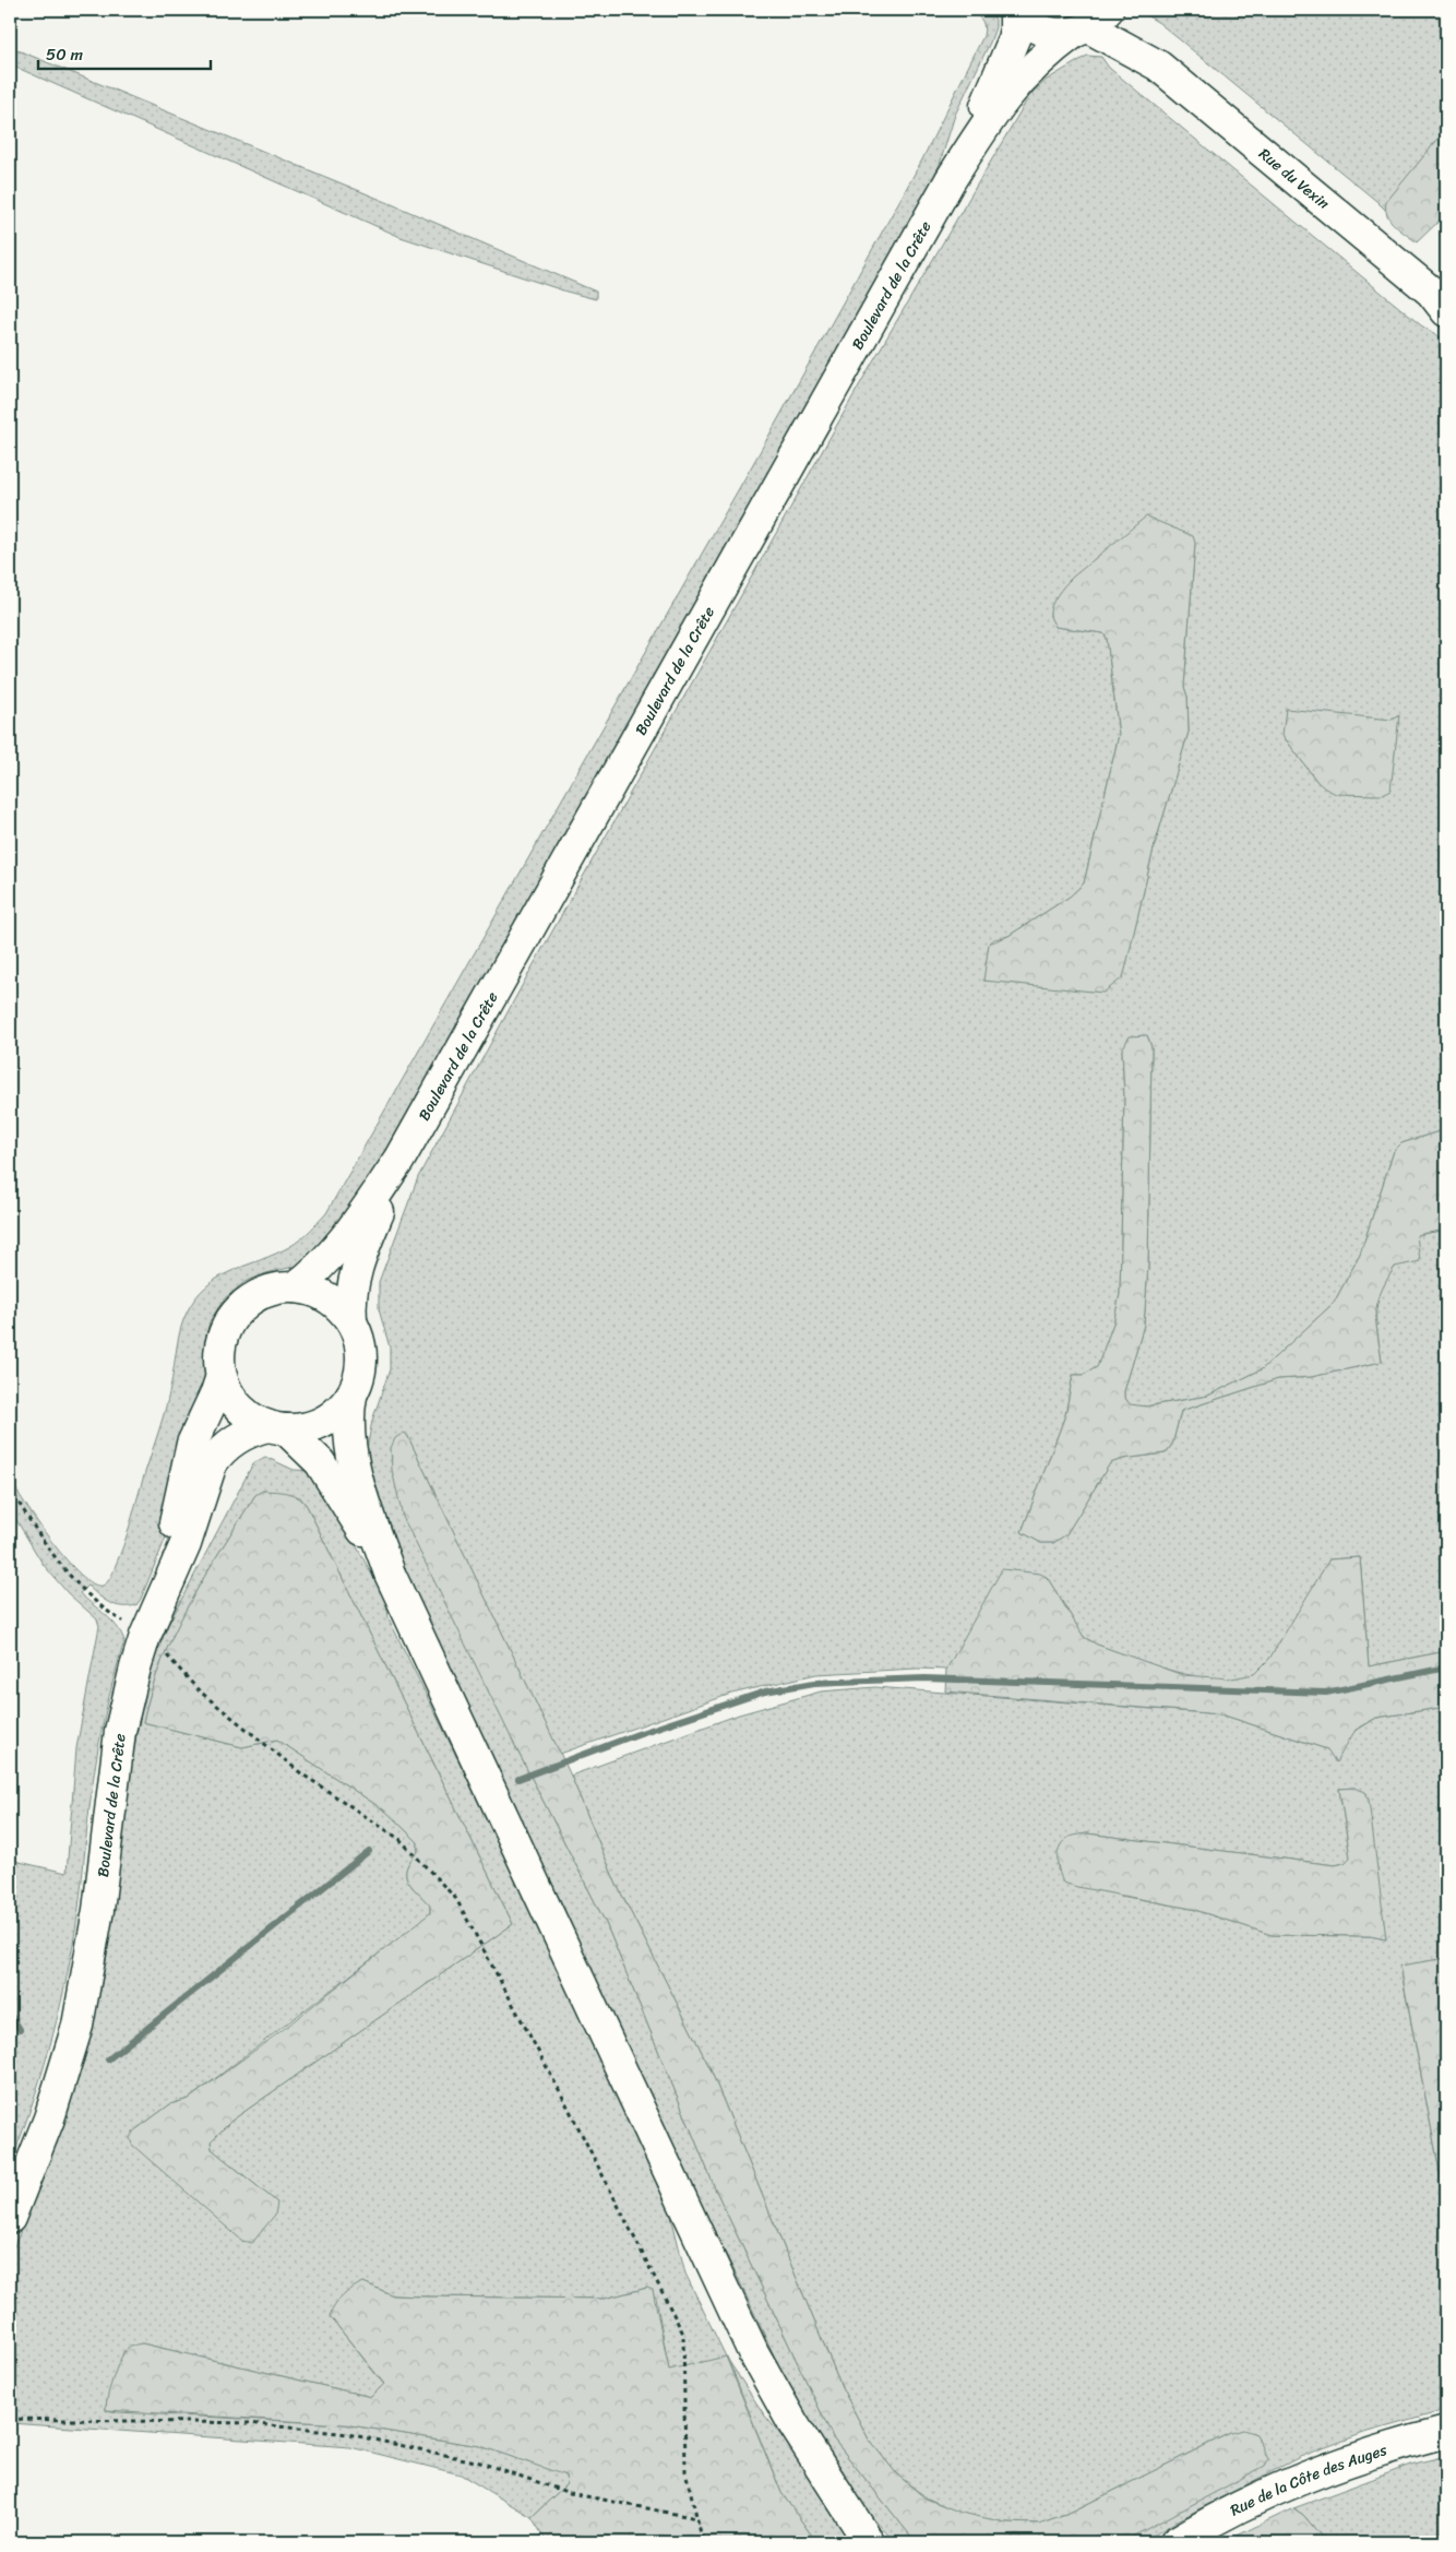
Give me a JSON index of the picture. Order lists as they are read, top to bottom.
{
  "streets": {
    "main road": ["Rue du Vexin", "Boulevard de la Crête", "Rue de la Côte des Auges"]
  },
  "scale_bar": "50 m"
}
